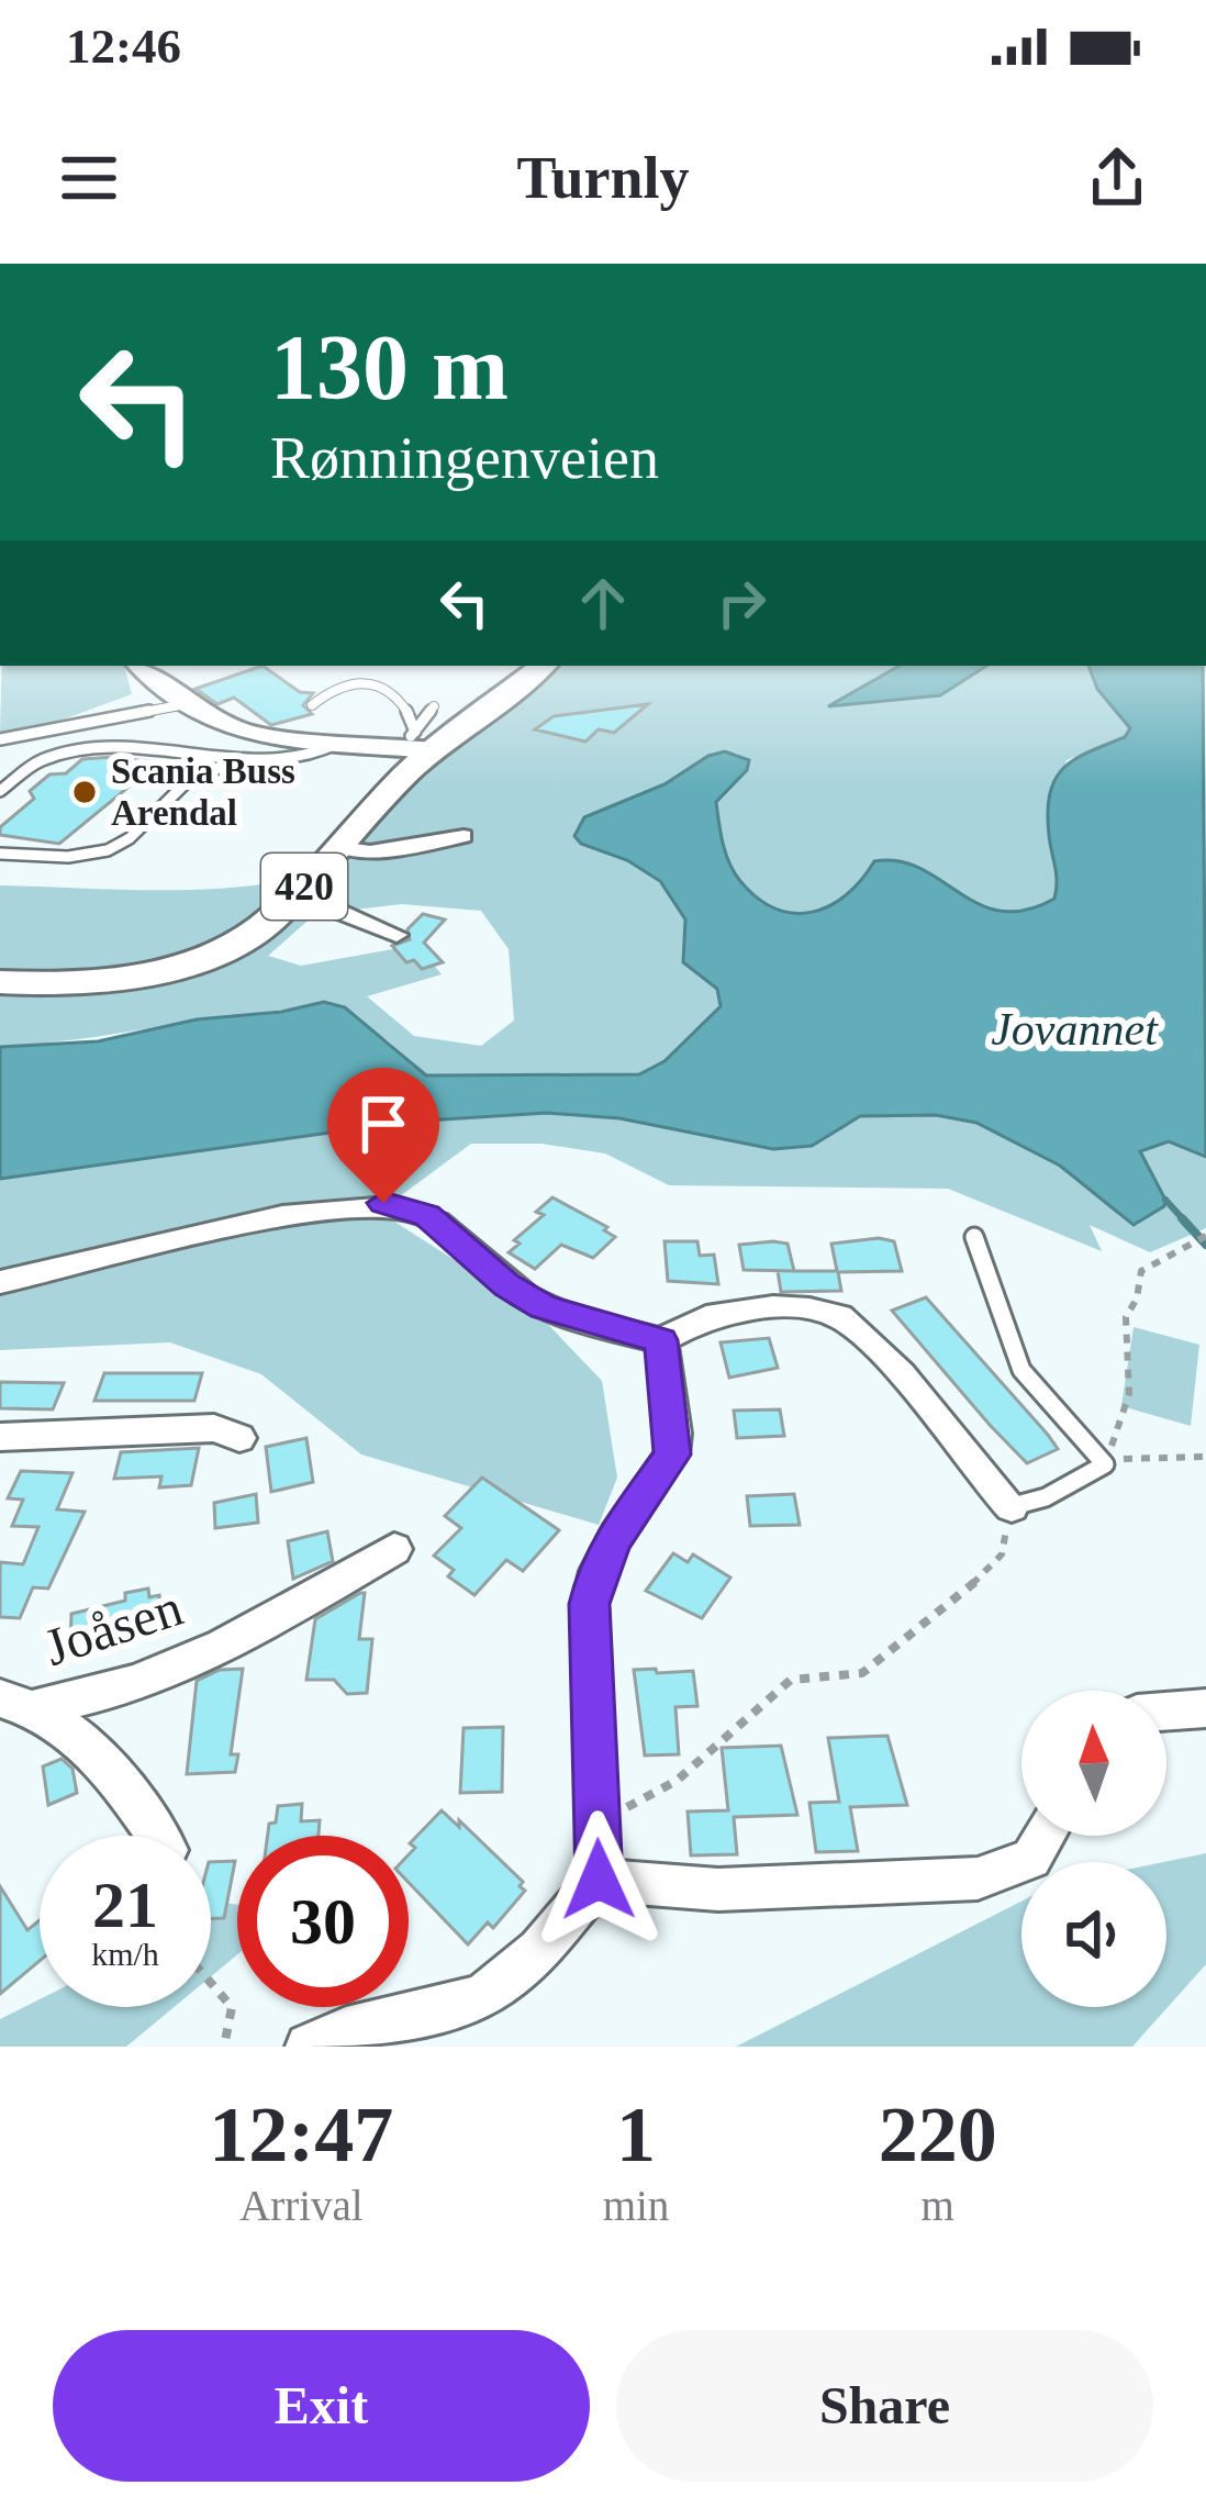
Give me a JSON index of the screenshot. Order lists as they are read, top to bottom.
{
  "streets": {
    "main road": ["420"],
    "street": ["Joåsen"]
  },
  "water": ["Jovannet"],
  "places": ["Scania Buss Arendal"],
  "north": "top",
  "page": {
    "status": "12:46",
    "header": "Turnly",
    "turn": ["130 m", "Rønningenveien"],
    "speed": "21 km/h",
    "limit": "30",
    "eta": [
      "12:47",
      "Arrival",
      "1",
      "min",
      "220",
      "m"
    ],
    "buttons": ["Exit", "Share"]
  }
}
